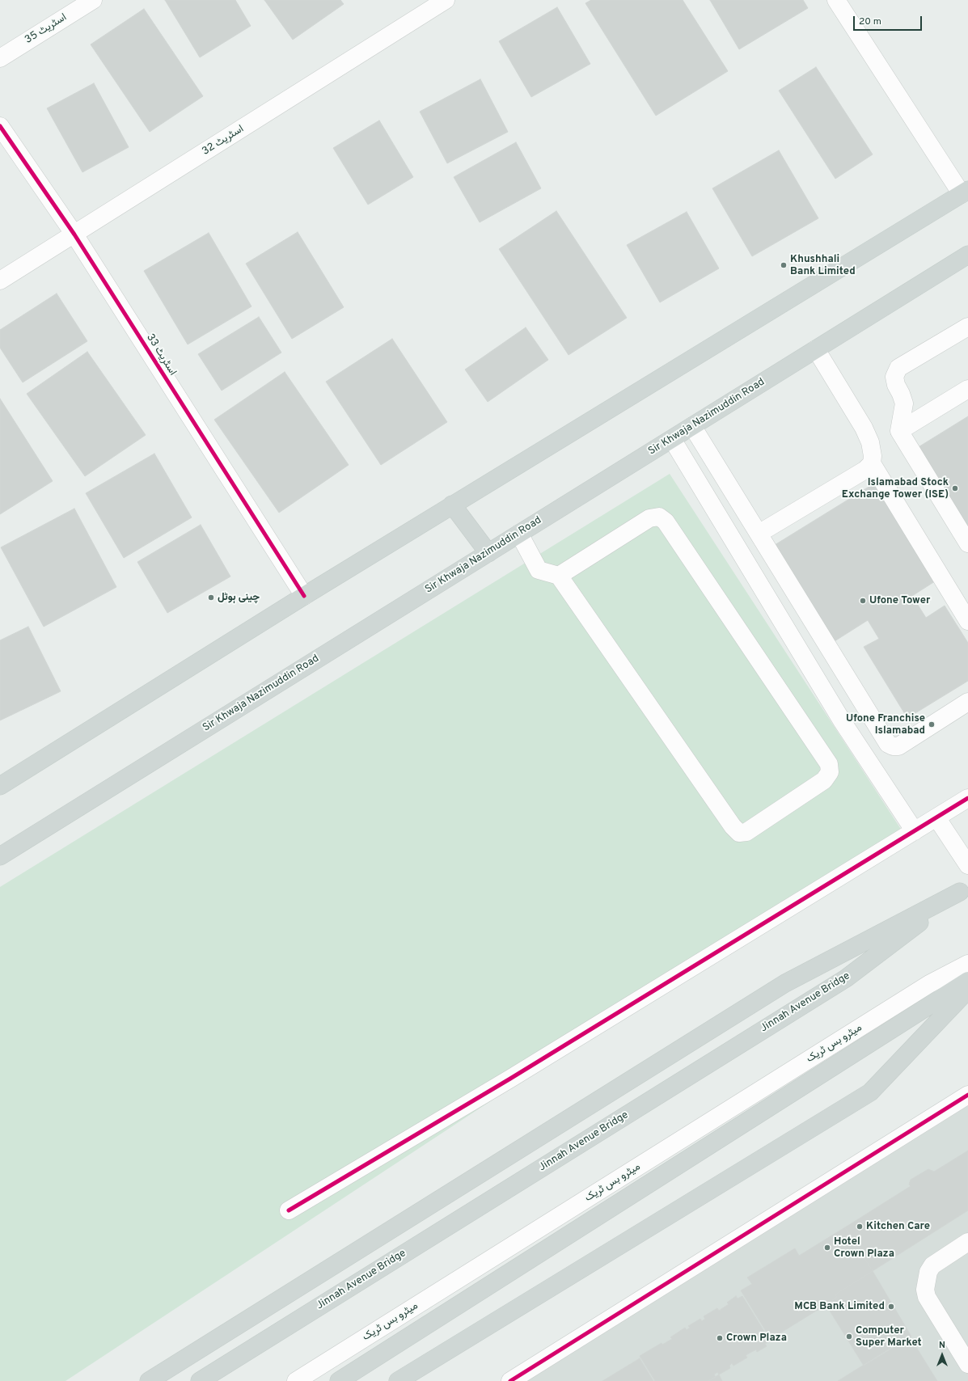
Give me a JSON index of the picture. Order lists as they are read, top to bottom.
{
  "streets": {
    "main road": ["Sir Khwaja Nazimuddin Road", "Jinnah Avenue Bridge"],
    "street": [
      "اسٹریٹ 35",
      "اسٹریٹ 32",
      "اسٹریٹ 33",
      "میٹرو بس ٹریک"
    ]
  },
  "crossings": [
    ["اسٹریٹ 32", "اسٹریٹ 33"]
  ],
  "places": [
    "Khushhali Bank Limited",
    "Islamabad Stock Exchange Tower (ISE)",
    "چینی ہوٹل",
    "Ufone Tower",
    "Ufone Franchise Islamabad",
    "Kitchen Care",
    "Hotel Crown Plaza",
    "MCB Bank Limited",
    "Computer Super Market",
    "Crown Plaza"
  ],
  "scale_bar": "20 m",
  "north": "top"
}
